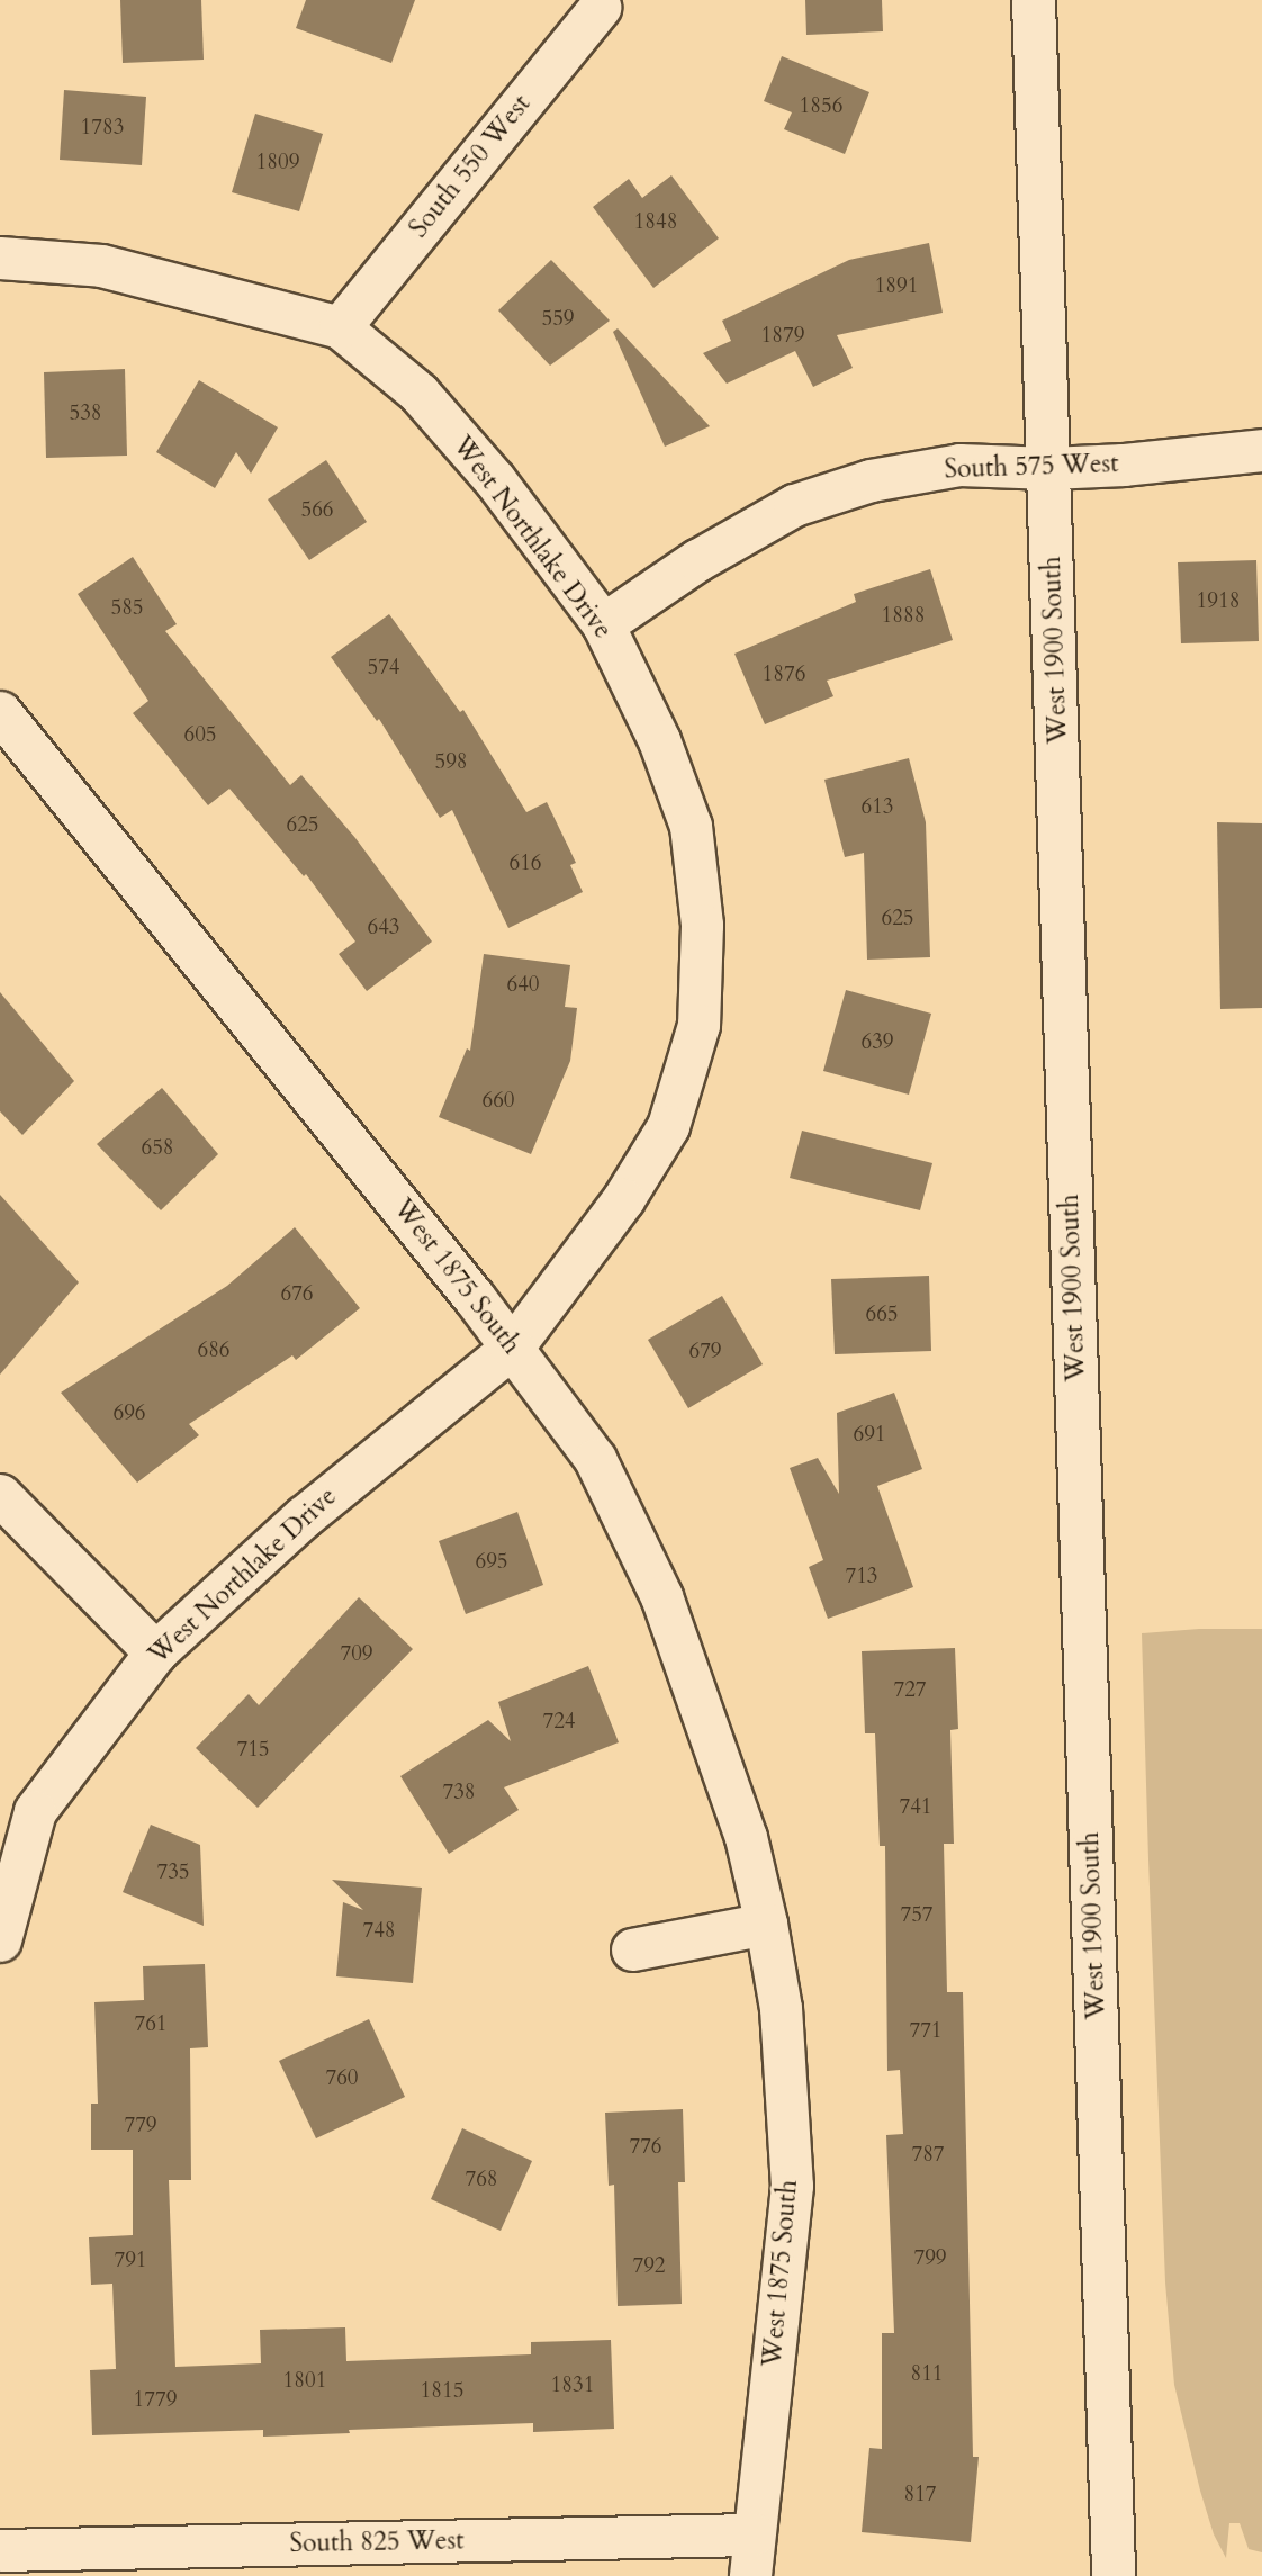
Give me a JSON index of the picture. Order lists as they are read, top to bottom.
{
  "streets": {
    "street": [
      "South 550 West",
      "South 575 West",
      "West Northlake Drive",
      "West 1900 South",
      "West 1875 South",
      "South 825 West"
    ]
  },
  "crossings": [
    ["South 550 West", "West Northlake Drive"],
    ["South 575 West", "West Northlake Drive"],
    ["South 575 West", "West 1900 South"],
    ["West Northlake Drive", "West 1875 South"],
    ["West 1875 South", "South 825 West"]
  ],
  "house_numbers": [
    "1856",
    "1783",
    "1809",
    "1848",
    "1891",
    "559",
    "1879",
    "538",
    "566",
    "1918",
    "585",
    "1888",
    "574",
    "1876",
    "605",
    "598",
    "613",
    "625",
    "616",
    "625",
    "643",
    "640",
    "639",
    "660",
    "658",
    "676",
    "665",
    "686",
    "679",
    "696",
    "691",
    "695",
    "713",
    "709",
    "727",
    "724",
    "715",
    "738",
    "741",
    "735",
    "757",
    "748",
    "761",
    "771",
    "760",
    "779",
    "776",
    "787",
    "768",
    "799",
    "791",
    "792",
    "811",
    "1801",
    "1831",
    "1815",
    "1779",
    "817"
  ]
}
